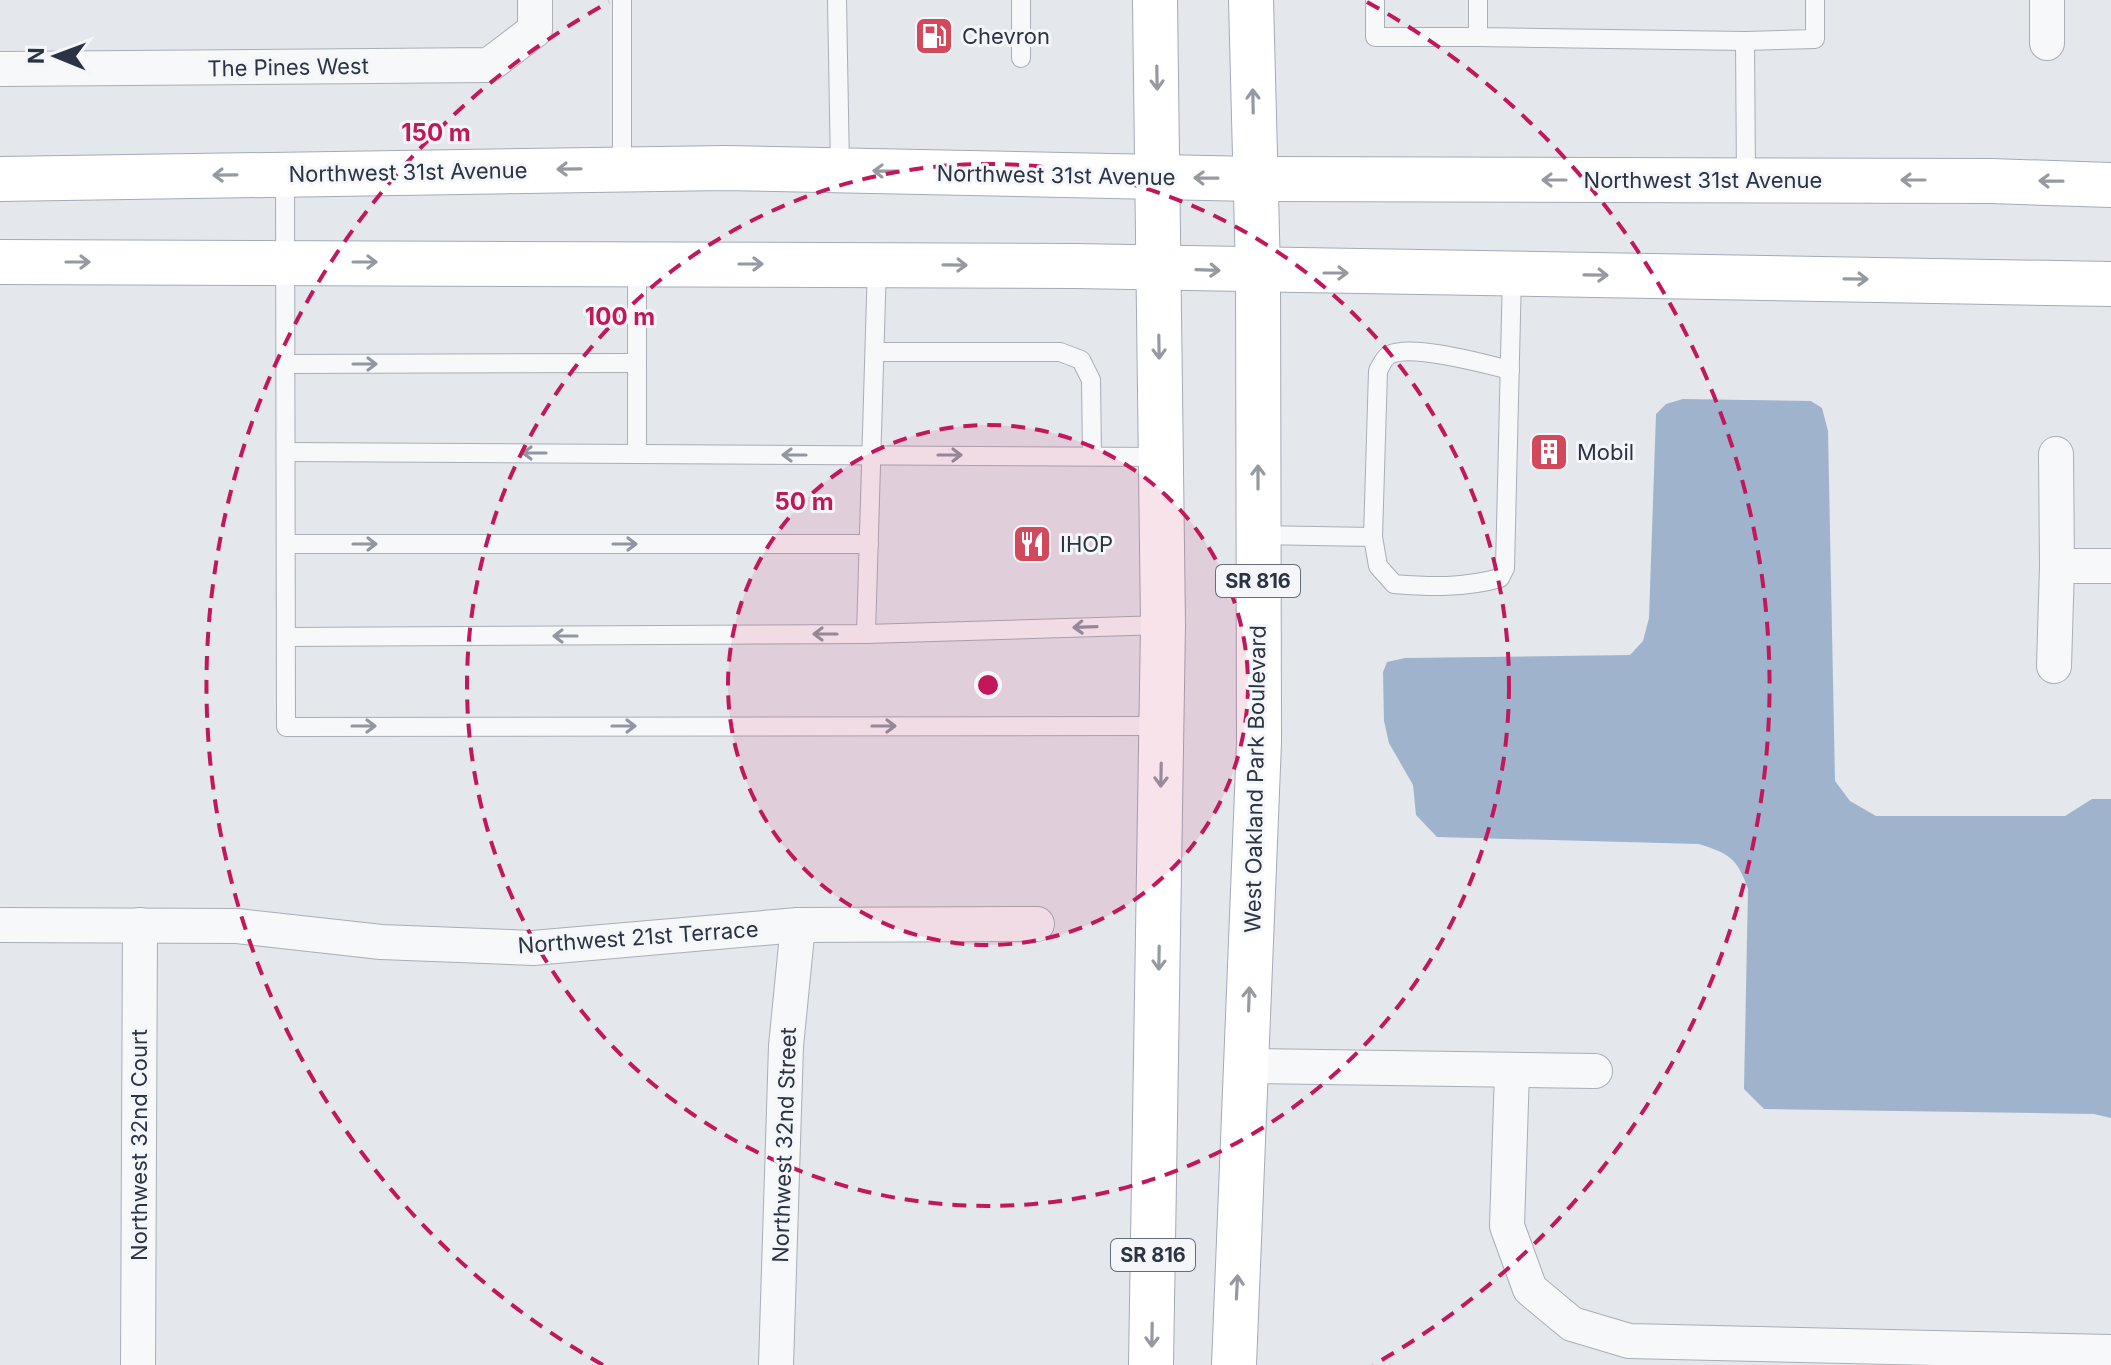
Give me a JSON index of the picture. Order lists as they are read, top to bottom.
{
  "streets": {
    "main road": ["Northwest 31st Avenue", "SR 816", "West Oakland Park Boulevard"],
    "street": [
      "The Pines West",
      "Northwest 21st Terrace",
      "Northwest 32nd Court",
      "Northwest 32nd Street"
    ]
  },
  "crossings": [
    ["Northwest 31st Avenue", "SR 816"],
    ["Northwest 31st Avenue", "West Oakland Park Boulevard"],
    ["Northwest 21st Terrace", "Northwest 32nd Court"],
    ["Northwest 21st Terrace", "Northwest 32nd Street"]
  ],
  "places": {
    "fuel station": ["Chevron"],
    "building": ["Mobil"],
    "restaurant": ["IHOP"]
  },
  "north": "left",
  "rings": ["150 m", "100 m", "50 m"]
}
